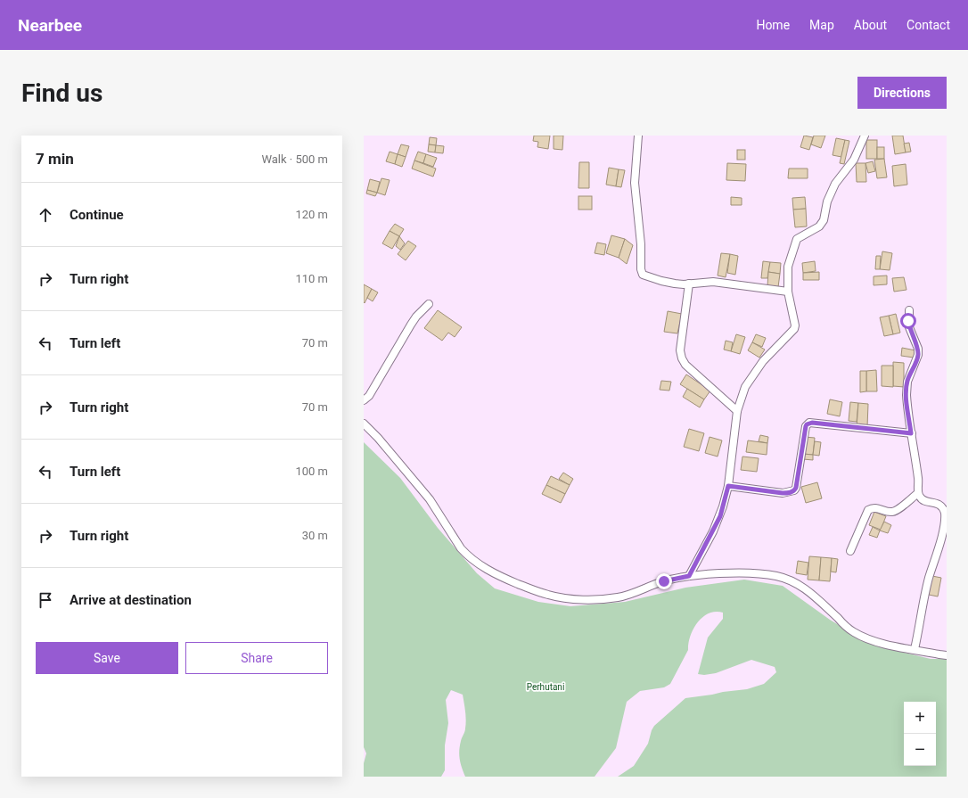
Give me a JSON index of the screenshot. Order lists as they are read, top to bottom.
{
  "parks": ["Perhutani"],
  "page": {
    "header": "Nearbee",
    "nav": [
      "Home",
      "Map",
      "About",
      "Contact"
    ],
    "buttons": [
      "Directions",
      ["Save", "Share"]
    ],
    "title": "Find us",
    "heading": ["7 min", "Walk · 500 m"],
    "list": [
      ["Continue", "120 m"],
      ["Turn right", "110 m"],
      ["Turn left", "70 m"],
      ["Turn right", "70 m"],
      ["Turn left", "100 m"],
      ["Turn right", "30 m"],
      "Arrive at destination"
    ],
    "map_buttons": ["+", "−"]
  }
}
